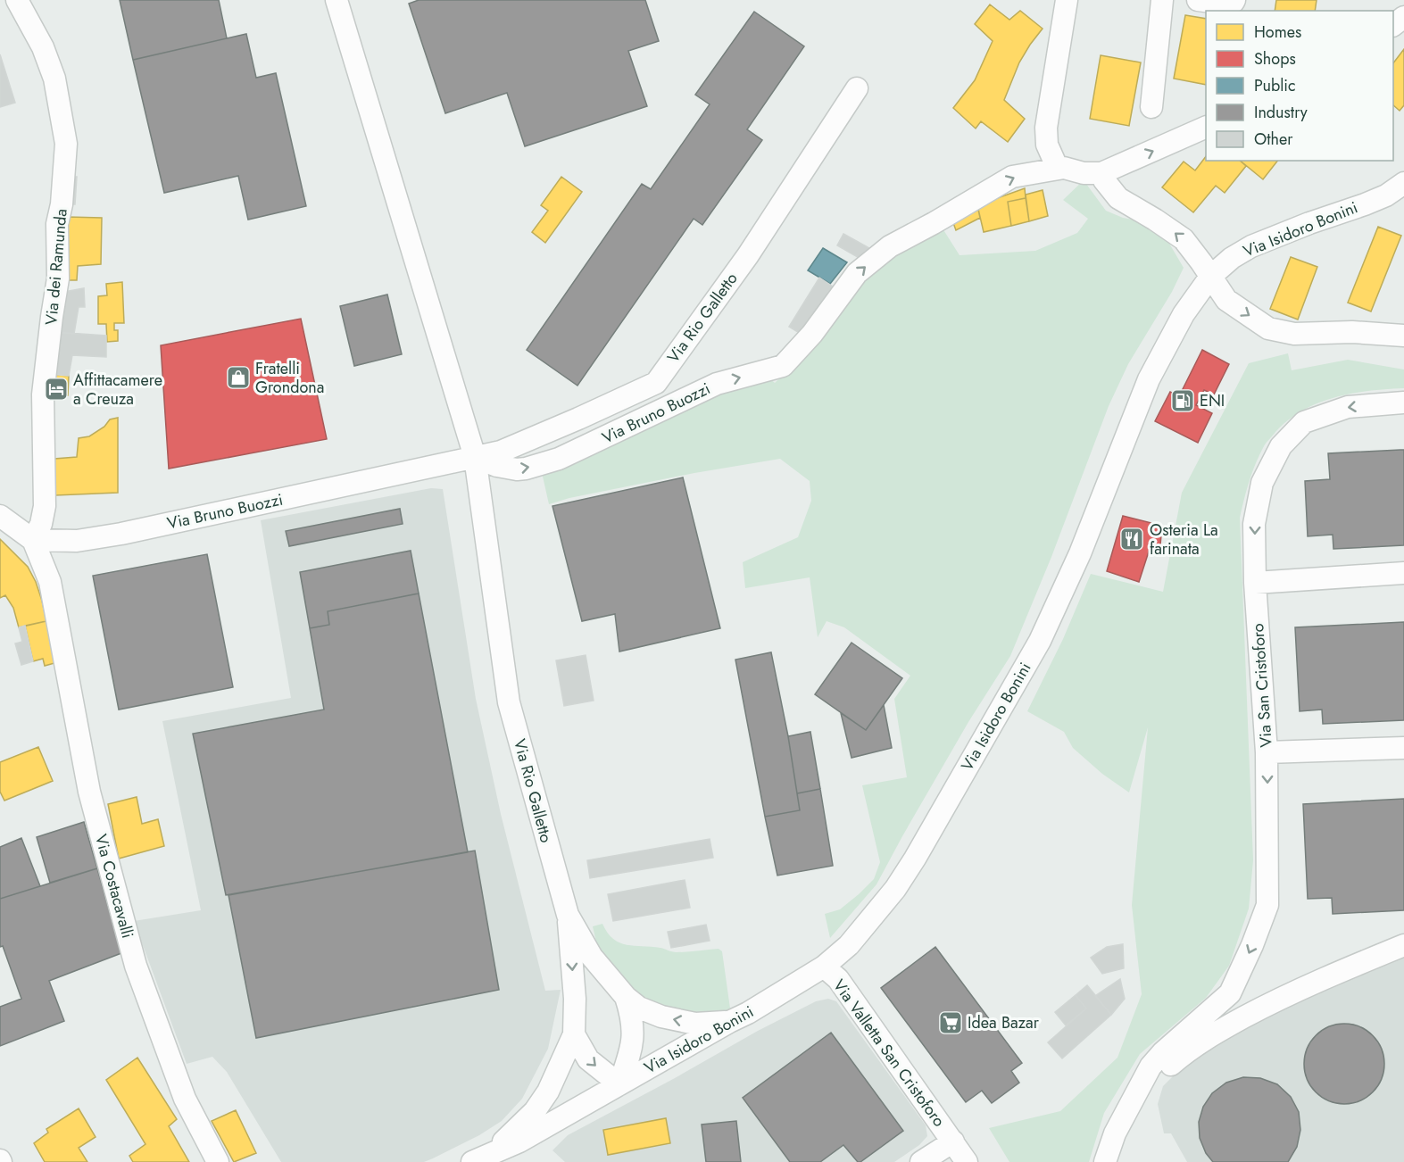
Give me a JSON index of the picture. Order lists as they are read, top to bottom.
{
  "streets": {
    "street": [
      "Via Isidoro Bonini",
      "Via dei Ramunda",
      "Via Rio Galletto",
      "Via Bruno Buozzi",
      "Via San Cristoforo",
      "Via Costacavalli",
      "Via Valletta San Cristoforo"
    ]
  },
  "crossings": [
    ["Via Isidoro Bonini", "Via Rio Galletto"],
    ["Via Isidoro Bonini", "Via Valletta San Cristoforo"],
    ["Via dei Ramunda", "Via Bruno Buozzi"],
    ["Via dei Ramunda", "Via Costacavalli"],
    ["Via Rio Galletto", "Via Bruno Buozzi"],
    ["Via Bruno Buozzi", "Via Costacavalli"]
  ],
  "one_way": ["Via Bruno Buozzi", "Via San Cristoforo"],
  "places": {
    "shop": ["Fratelli Grondona"],
    "hotel": ["Affittacamere a Creuza"],
    "fuel station": ["ENI"],
    "restaurant": ["Osteria La farinata"],
    "supermarket": ["Idea Bazar"]
  },
  "legend": [
    "Homes",
    "Shops",
    "Public",
    "Industry",
    "Other"
  ]
}
